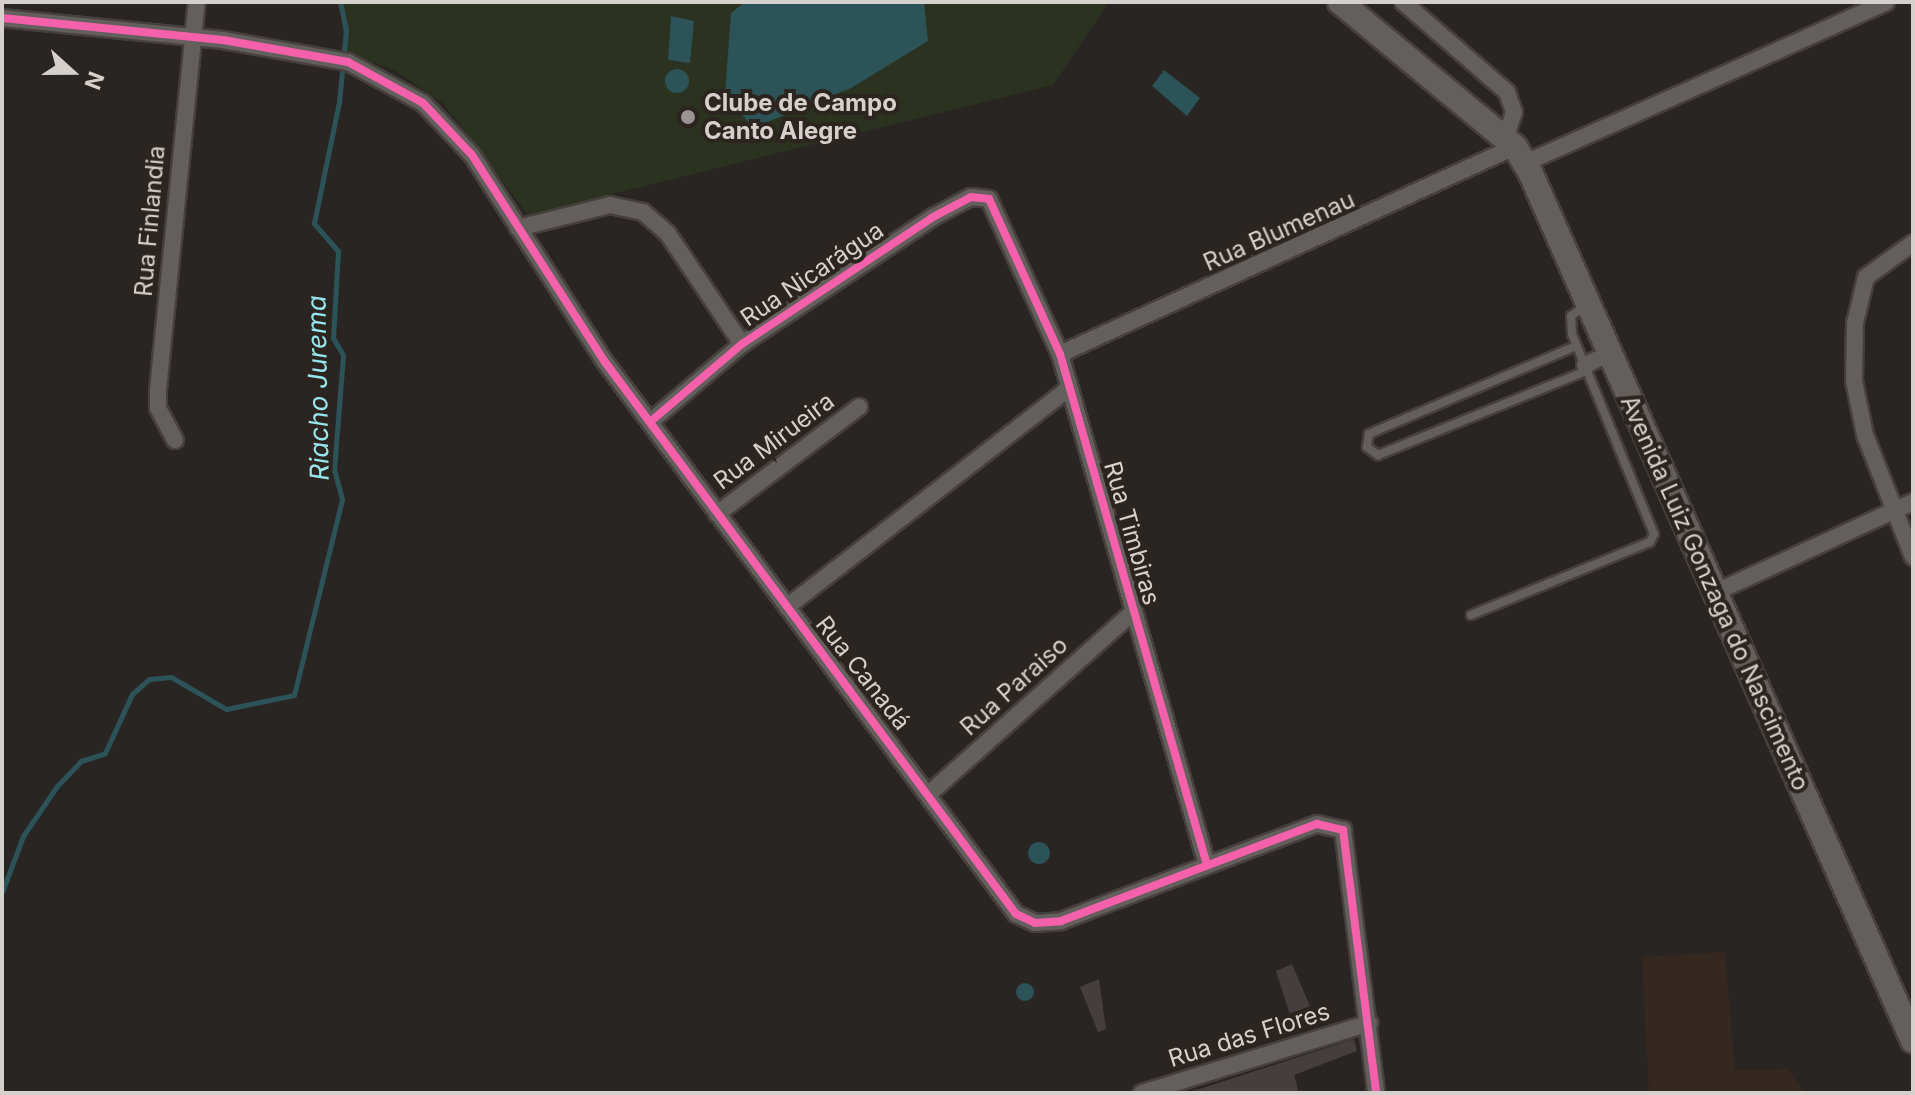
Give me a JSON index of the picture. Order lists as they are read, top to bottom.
{
  "streets": {
    "main road": ["Avenida Luiz Gonzaga do Nascimento"],
    "street": [
      "Rua Finlandia",
      "Rua Blumenau",
      "Rua Nicarágua",
      "Rua Mirueira",
      "Rua Timbiras",
      "Rua Canadá",
      "Rua Paraiso",
      "Rua das Flores"
    ]
  },
  "crossings": [
    ["Rua Finlandia", "Rua Canadá"],
    ["Rua Blumenau", "Rua Timbiras"],
    ["Rua Blumenau", "Avenida Luiz Gonzaga do Nascimento"],
    ["Rua Nicarágua", "Rua Timbiras"],
    ["Rua Nicarágua", "Rua Canadá"],
    ["Rua Mirueira", "Rua Canadá"],
    ["Rua Timbiras", "Rua Canadá"],
    ["Rua Timbiras", "Rua Paraiso"],
    ["Rua Canadá", "Rua Paraiso"],
    ["Rua Canadá", "Rua das Flores"]
  ],
  "water": ["Riacho Jurema"],
  "places": ["Clube de Campo Canto Alegre"],
  "north": "right"
}
